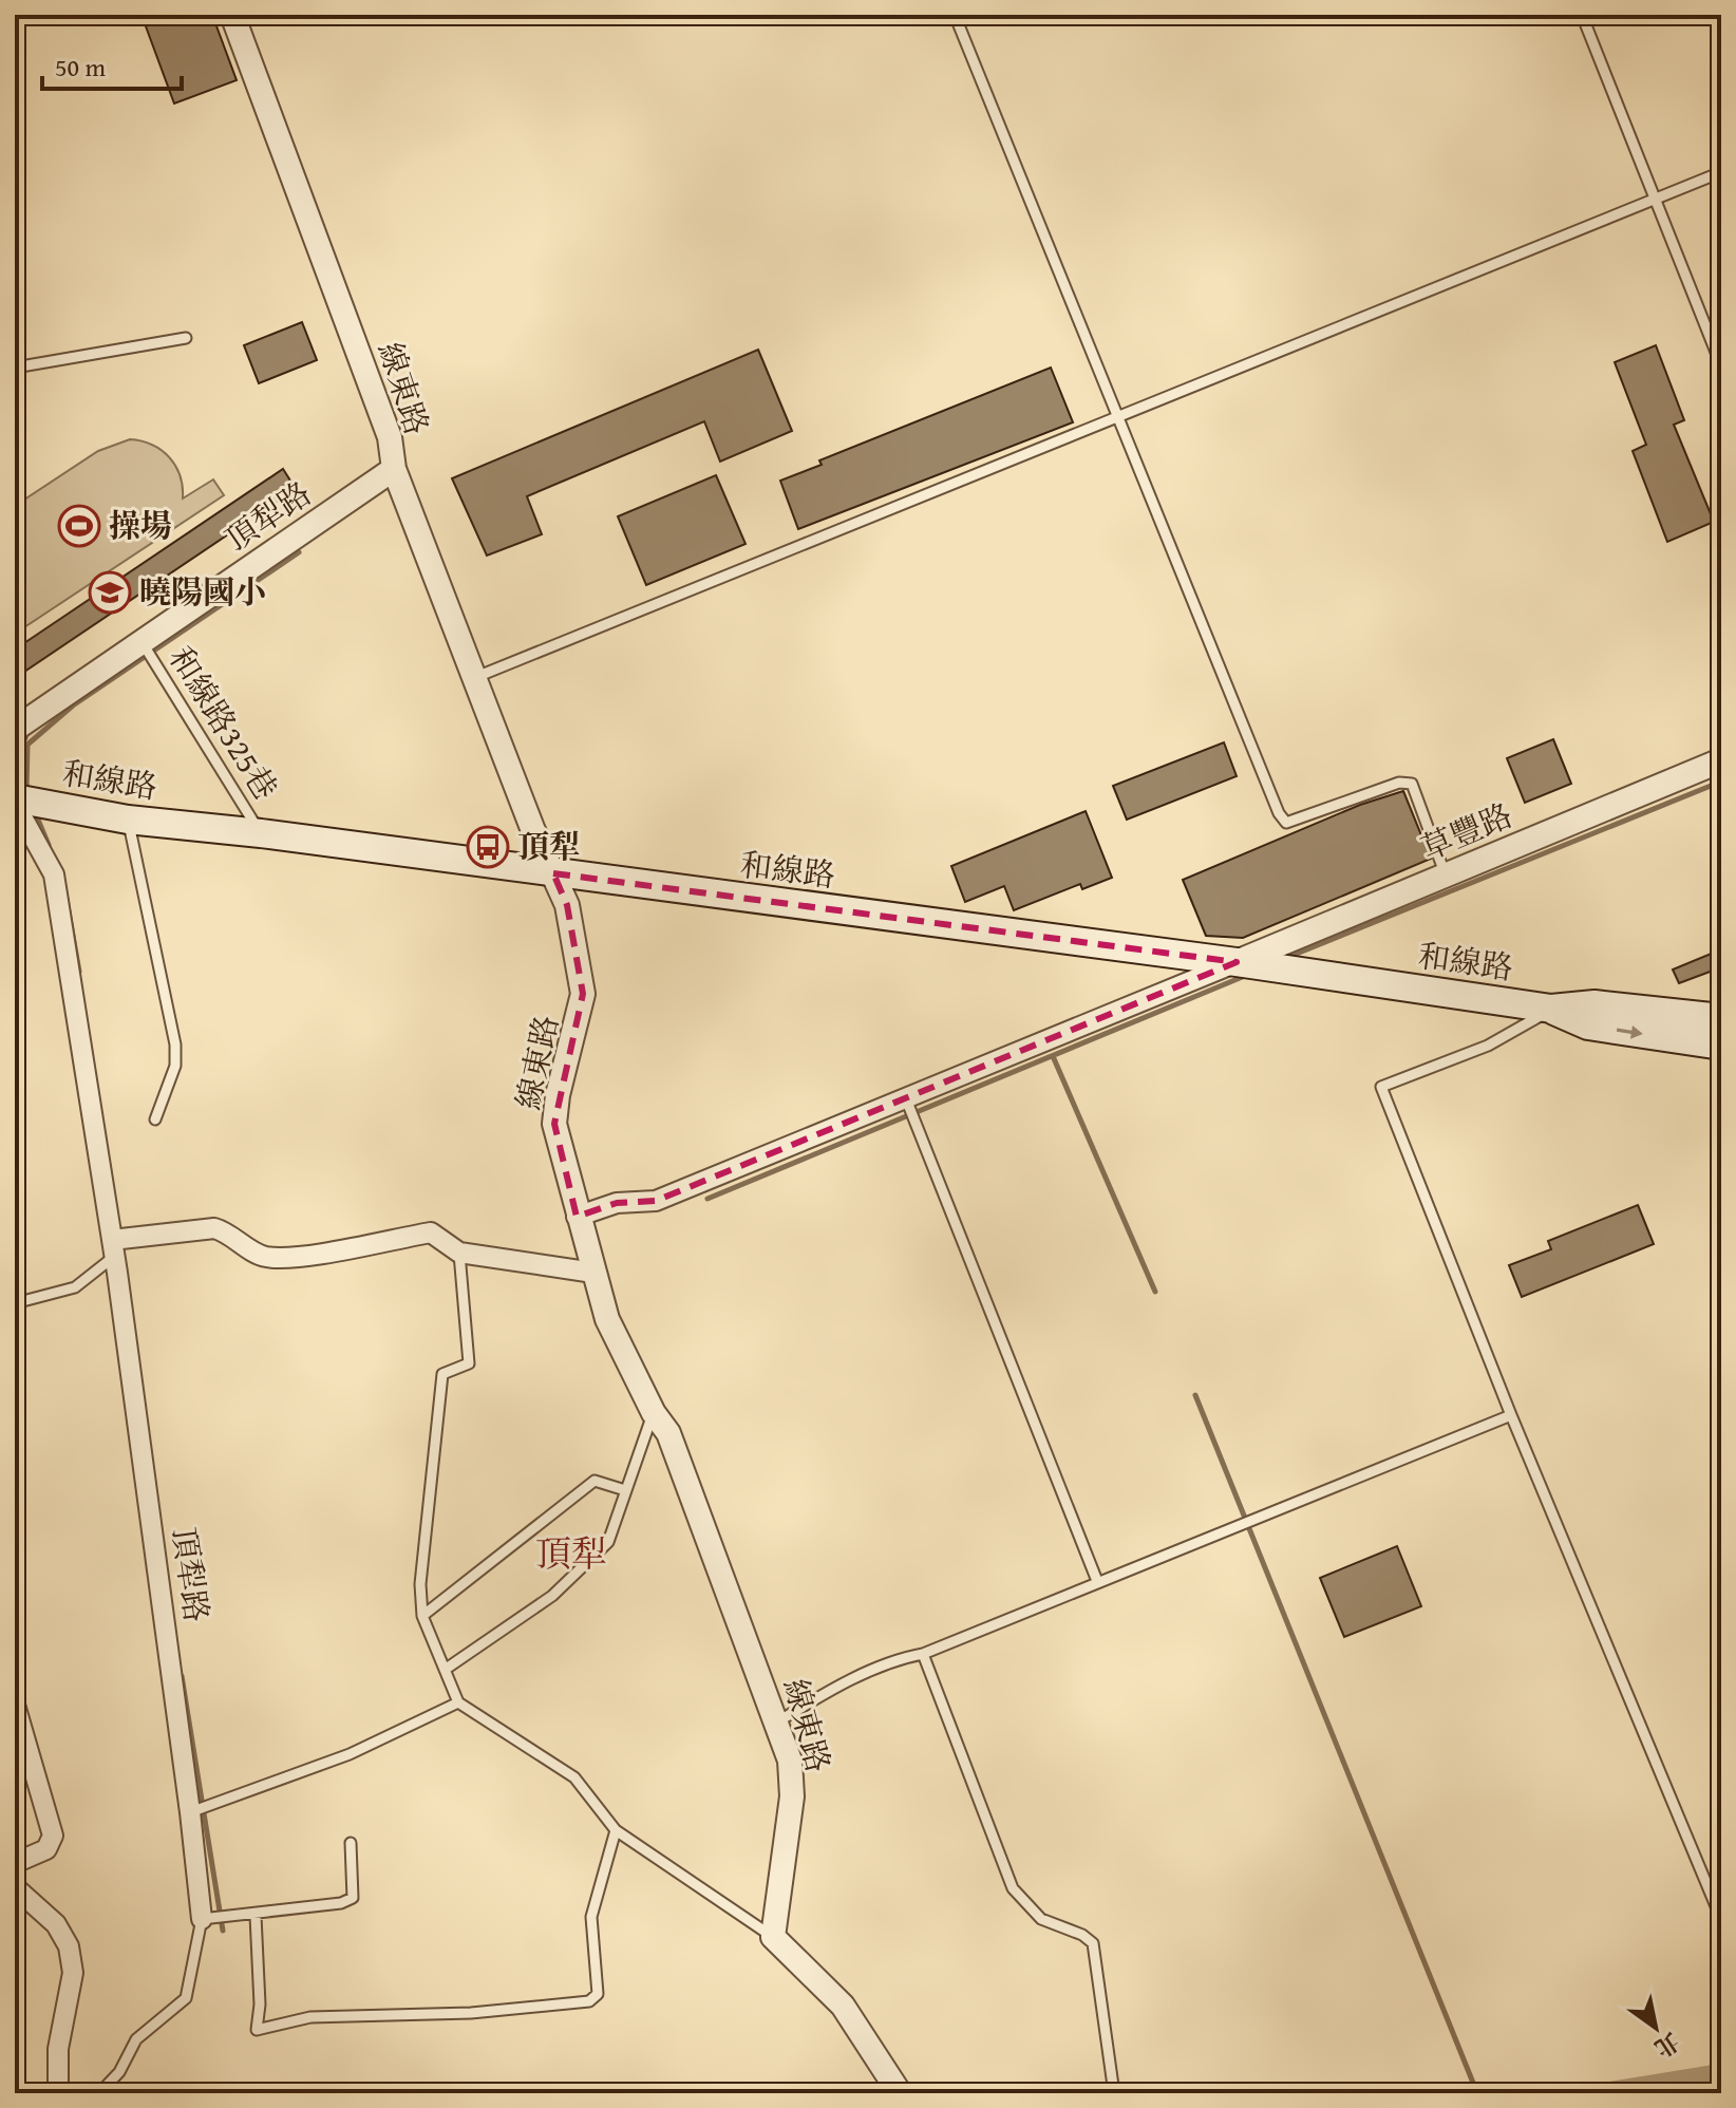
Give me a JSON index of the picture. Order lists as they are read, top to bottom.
{
  "streets": {
    "main road": ["和線路"],
    "street": ["線東路", "頂犁路", "草豐路"],
    "lane": ["和線路325巷"]
  },
  "crossings": [
    ["線東路", "頂犁路"],
    ["線東路", "和線路"],
    ["頂犁路", "和線路325巷"],
    ["頂犁路", "和線路"],
    ["和線路325巷", "和線路"],
    ["和線路", "草豐路"]
  ],
  "districts": ["頂犁"],
  "places": {
    "sports": ["操場"],
    "school or university": ["曉陽國小"],
    "bus stop": ["頂犁"]
  },
  "scale_bar": "50 m",
  "north": "bottom right"
}
